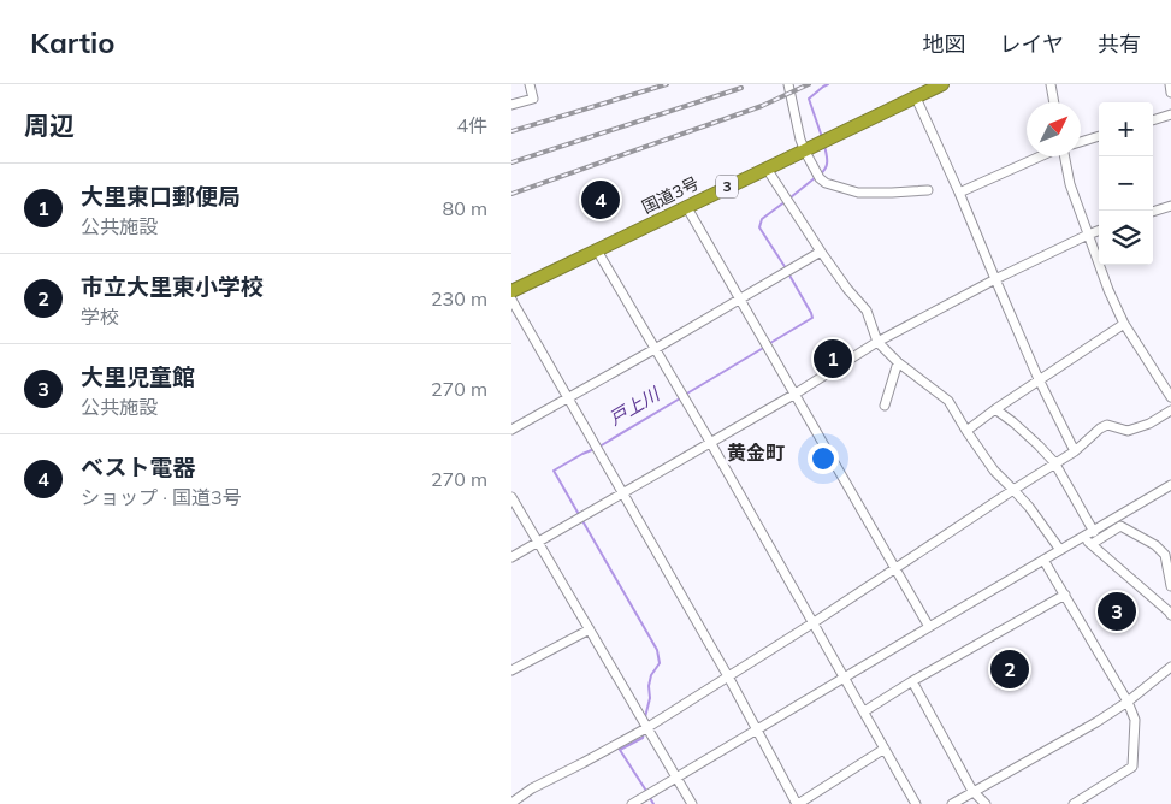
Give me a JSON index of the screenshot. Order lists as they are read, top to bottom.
{
  "streets": {
    "highway": ["3", "国道3号"]
  },
  "districts": ["黄金町"],
  "water": ["戸上川"],
  "north": "top right",
  "page": {
    "header": "Kartio",
    "nav": ["地図", "レイヤ", "共有"],
    "heading": ["周辺", "4件"],
    "map_buttons": ["+", "−"],
    "list": [
      {
        "mark": "1",
        "name": "大里東口郵便局",
        "note": "公共施設",
        "value": "80 m"
      },
      {
        "mark": "2",
        "name": "市立大里東小学校",
        "note": "学校",
        "value": "230 m"
      },
      {
        "mark": "3",
        "name": "大里児童館",
        "note": "公共施設",
        "value": "270 m"
      },
      {
        "mark": "4",
        "name": "ベスト電器",
        "note": "ショップ · 国道3号",
        "value": "270 m"
      }
    ],
    "pins": [
      "4",
      "1",
      "3",
      "2"
    ]
  }
}
